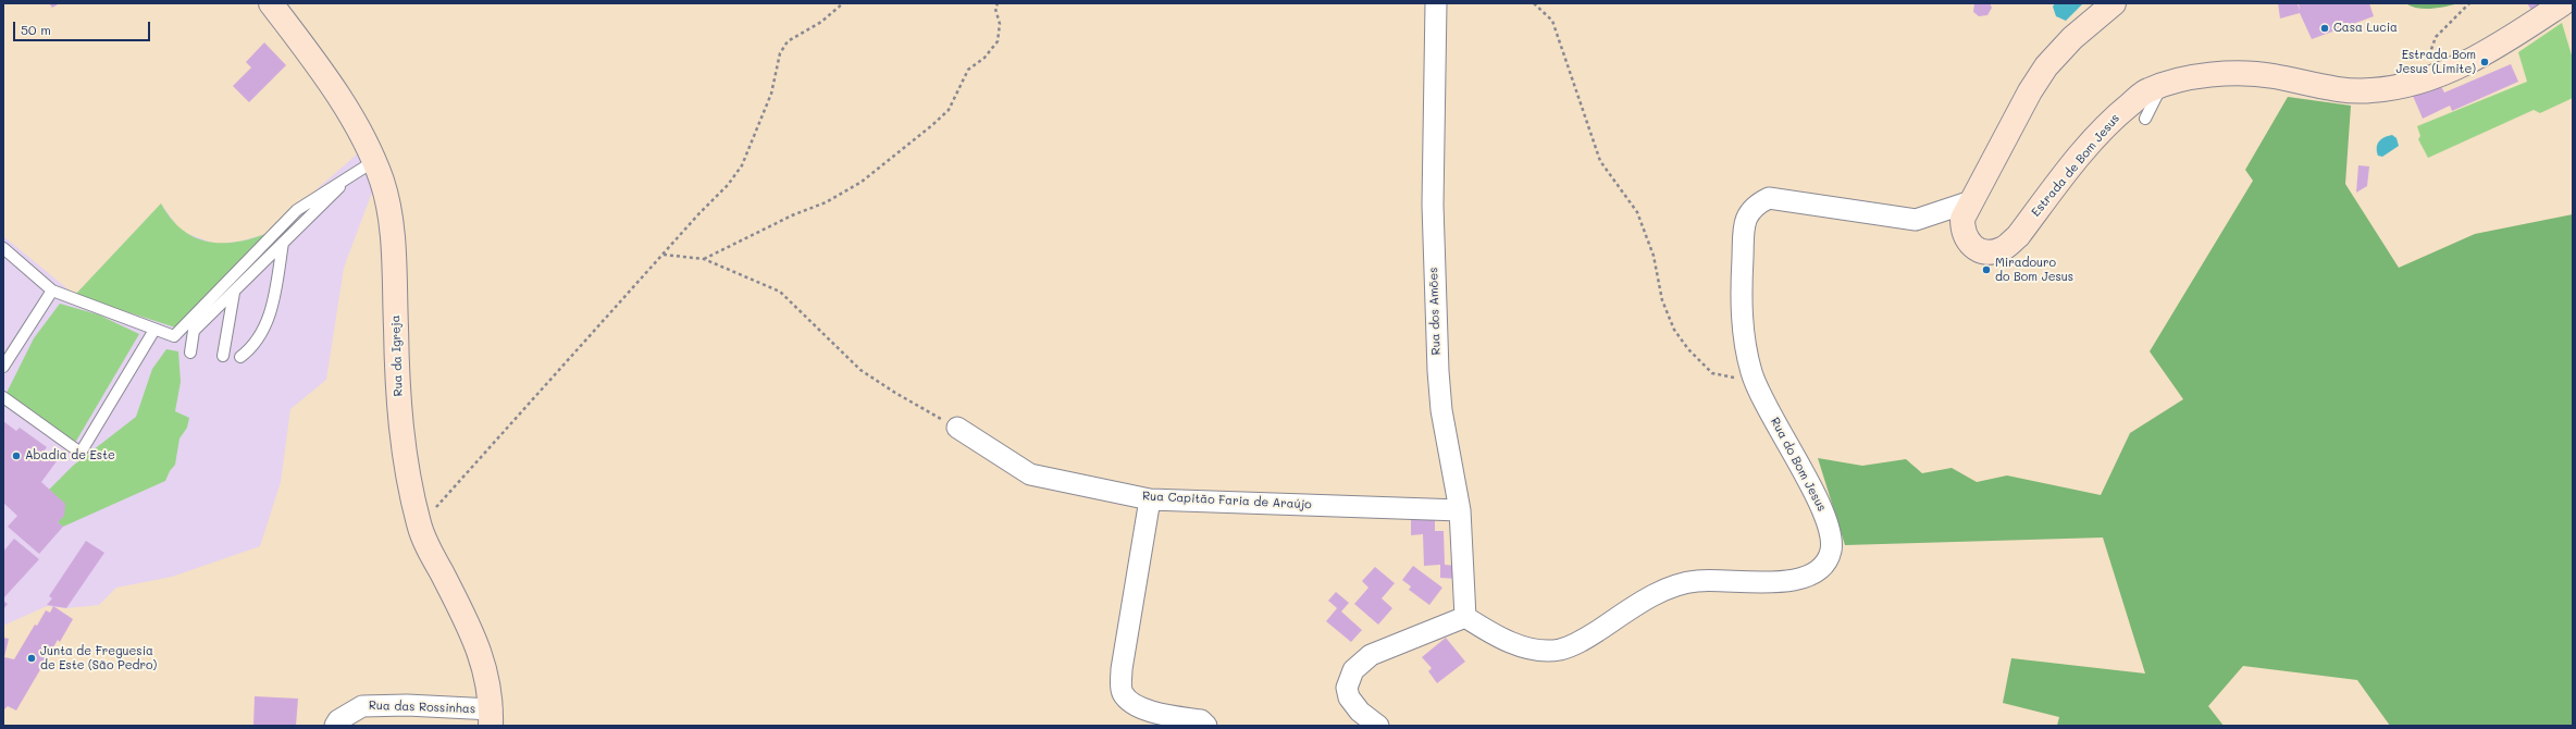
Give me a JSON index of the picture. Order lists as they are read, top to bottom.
{
  "streets": {
    "main road": ["Estrada de Bom Jesus", "Rua da Igreja"],
    "street": [
      "Rua dos Amões",
      "Rua do Bom Jesus",
      "Rua Capitão Faria de Araújo",
      "Rua das Rossinhas"
    ]
  },
  "crossings": [
    ["Estrada de Bom Jesus", "Rua do Bom Jesus"],
    ["Rua dos Amões", "Rua do Bom Jesus"],
    ["Rua dos Amões", "Rua Capitão Faria de Araújo"],
    ["Rua da Igreja", "Rua das Rossinhas"]
  ],
  "places": [
    "Casa Lucia",
    "Estrada Bom Jesus (Limite)",
    "Miradouro do Bom Jesus",
    "Abadia de Este",
    "Junta de Freguesia de Este (São Pedro)"
  ],
  "scale_bar": "50 m"
}
